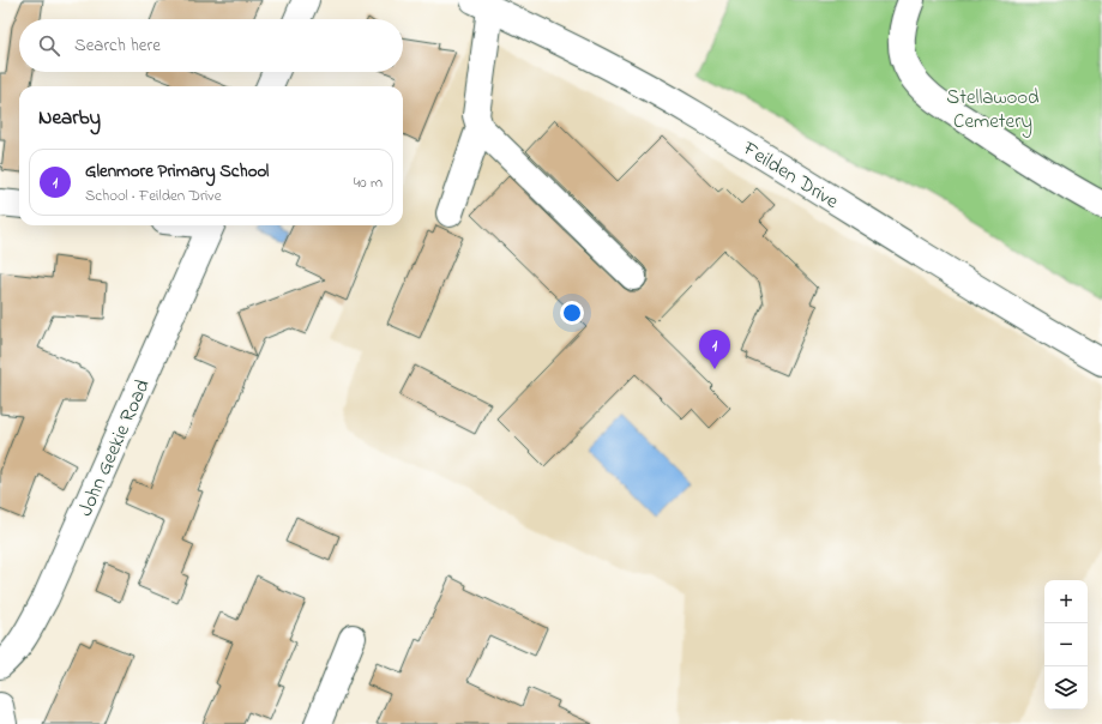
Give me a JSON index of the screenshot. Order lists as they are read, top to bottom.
{
  "streets": {
    "street": ["Feilden Drive", "John Geekie Road"]
  },
  "parks": ["Stellawood Cemetery"],
  "page": {
    "search": "Search here",
    "heading": "Nearby",
    "list": [
      {
        "mark": "1",
        "name": "Glenmore Primary School",
        "note": "School · Feilden Drive",
        "value": "40 m"
      }
    ],
    "pins": "1",
    "map_buttons": ["+", "−"]
  }
}
